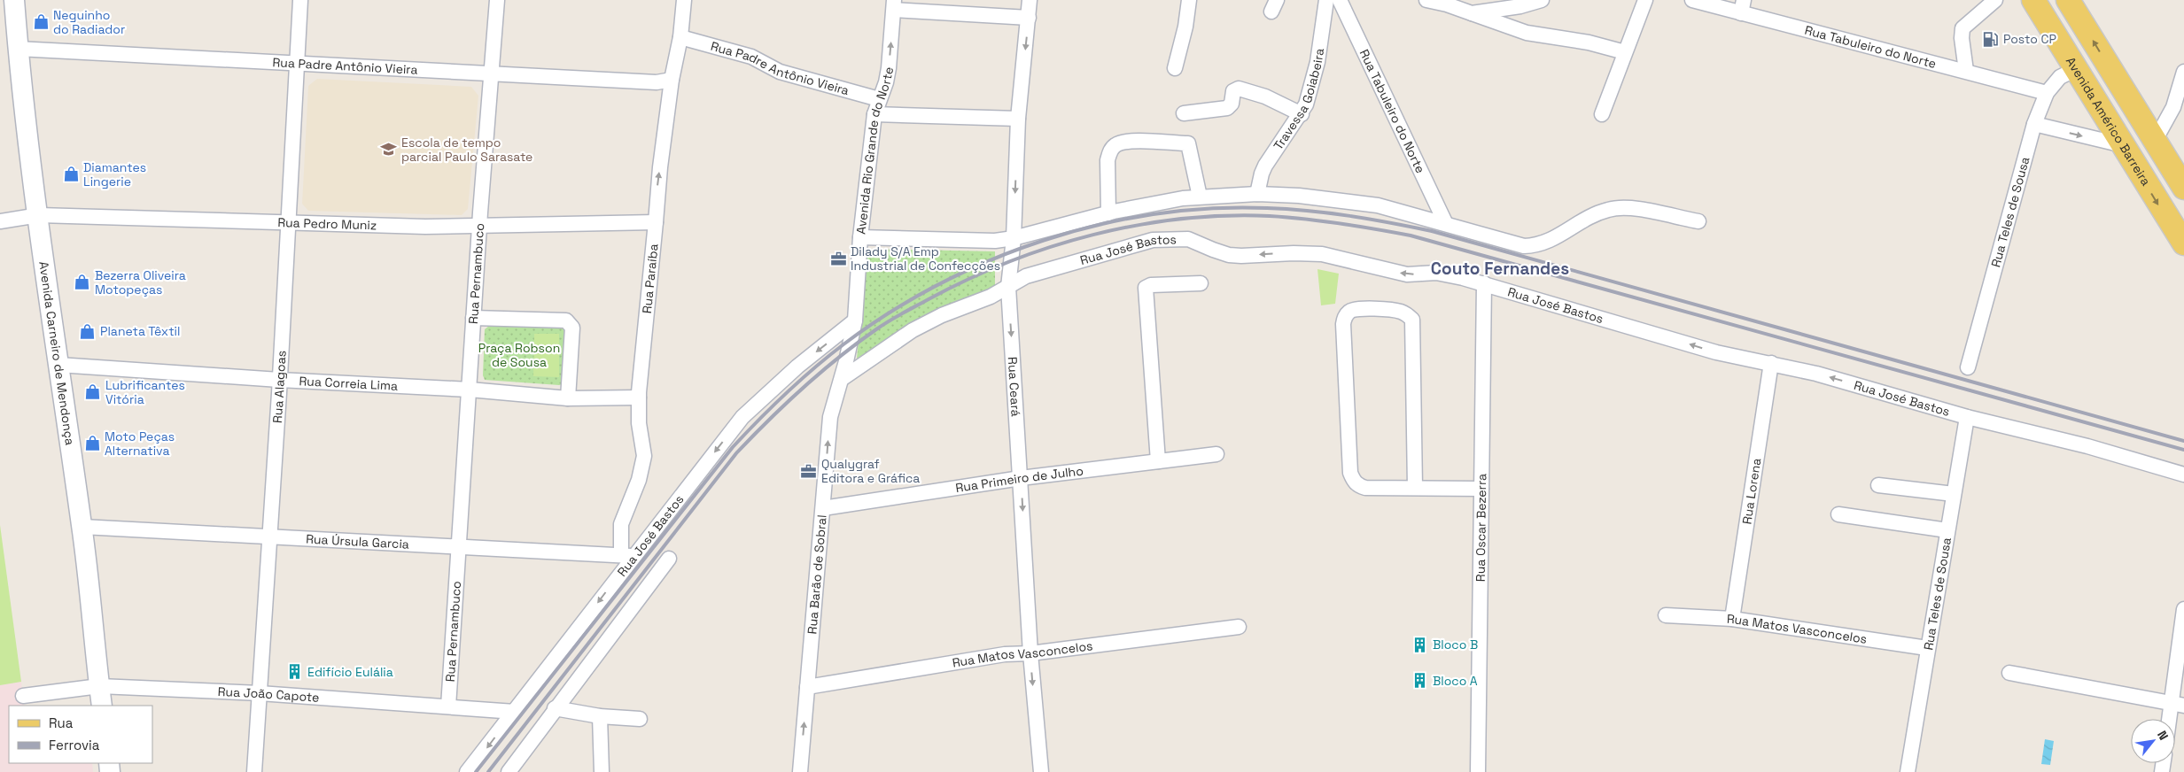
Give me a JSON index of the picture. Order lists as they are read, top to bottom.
{
  "streets": {
    "main road": ["Avenida Américo Barreira", "Avenida Carneiro de Mendonça"],
    "street": [
      "Rua Tabuleiro do Norte",
      "Rua Padre Antônio Vieira",
      "Travessa Goiabeira",
      "Avenida Rio Grande do Norte",
      "Rua Teles de Sousa",
      "Rua Pedro Muniz",
      "Rua José Bastos",
      "Rua Pernambuco",
      "Rua Paraíba",
      "Rua Correia Lima",
      "Rua Alagoas",
      "Rua Ceará",
      "Rua Primeiro de Julho",
      "Rua Lorena",
      "Rua Oscar Bezerra",
      "Rua Úrsula Garcia",
      "Rua Barão de Sobral",
      "Rua Matos Vasconcelos",
      "Rua João Capote"
    ]
  },
  "crossings": [
    ["Rua Tabuleiro do Norte", "Rua Teles de Sousa"],
    ["Rua Padre Antônio Vieira", "Avenida Rio Grande do Norte"],
    ["Rua Padre Antônio Vieira", "Rua Pernambuco"],
    ["Rua Padre Antônio Vieira", "Rua Paraíba"],
    ["Rua Padre Antônio Vieira", "Avenida Carneiro de Mendonça"],
    ["Rua Padre Antônio Vieira", "Rua Alagoas"],
    ["Avenida Américo Barreira", "Rua Teles de Sousa"],
    ["Avenida Rio Grande do Norte", "Rua José Bastos"],
    ["Avenida Rio Grande do Norte", "Rua Barão de Sobral"],
    ["Rua Teles de Sousa", "Rua José Bastos"],
    ["Rua Teles de Sousa", "Rua Matos Vasconcelos"],
    ["Rua Pedro Muniz", "Rua Pernambuco"],
    ["Rua Pedro Muniz", "Rua Paraíba"],
    ["Rua Pedro Muniz", "Avenida Carneiro de Mendonça"],
    ["Rua Pedro Muniz", "Rua Alagoas"],
    ["Rua José Bastos", "Rua Paraíba"],
    ["Rua José Bastos", "Rua Ceará"],
    ["Rua José Bastos", "Rua Lorena"],
    ["Rua José Bastos", "Rua Oscar Bezerra"],
    ["Rua José Bastos", "Rua Úrsula Garcia"],
    ["Rua José Bastos", "Rua Barão de Sobral"],
    ["Rua José Bastos", "Rua João Capote"],
    ["Rua Pernambuco", "Rua Correia Lima"],
    ["Rua Pernambuco", "Rua Úrsula Garcia"],
    ["Rua Pernambuco", "Rua João Capote"],
    ["Rua Paraíba", "Rua Correia Lima"],
    ["Rua Paraíba", "Rua Úrsula Garcia"],
    ["Avenida Carneiro de Mendonça", "Rua Correia Lima"],
    ["Avenida Carneiro de Mendonça", "Rua Úrsula Garcia"],
    ["Avenida Carneiro de Mendonça", "Rua João Capote"],
    ["Rua Correia Lima", "Rua Alagoas"],
    ["Rua Alagoas", "Rua Úrsula Garcia"],
    ["Rua Alagoas", "Rua João Capote"],
    ["Rua Ceará", "Rua Primeiro de Julho"],
    ["Rua Ceará", "Rua Matos Vasconcelos"],
    ["Rua Primeiro de Julho", "Rua Barão de Sobral"],
    ["Rua Lorena", "Rua Matos Vasconcelos"],
    ["Rua Barão de Sobral", "Rua Matos Vasconcelos"]
  ],
  "one_way": ["Rua Ceará", "Rua Barão de Sobral"],
  "districts": ["Couto Fernandes"],
  "parks": ["Praça Robson de Sousa"],
  "places": {
    "shop": [
      "Neguinho do Radiador",
      "Diamantes Lingerie",
      "Bezerra Oliveira Motopeças",
      "Planeta Têxtil",
      "Lubrificantes Vitória",
      "Moto Peças Alternativa"
    ],
    "fuel station": ["Posto CP"],
    "school or university": ["Escola de tempo parcial Paulo Sarasate"],
    "office": ["Dilady S/A Emp Industrial de Confecções", "Qualygraf Editora e Gráfica"],
    "building": ["Bloco B", "Edifício Eulália", "Bloco A"]
  },
  "legend": ["Rua", "Ferrovia"],
  "north": "top right"
}
